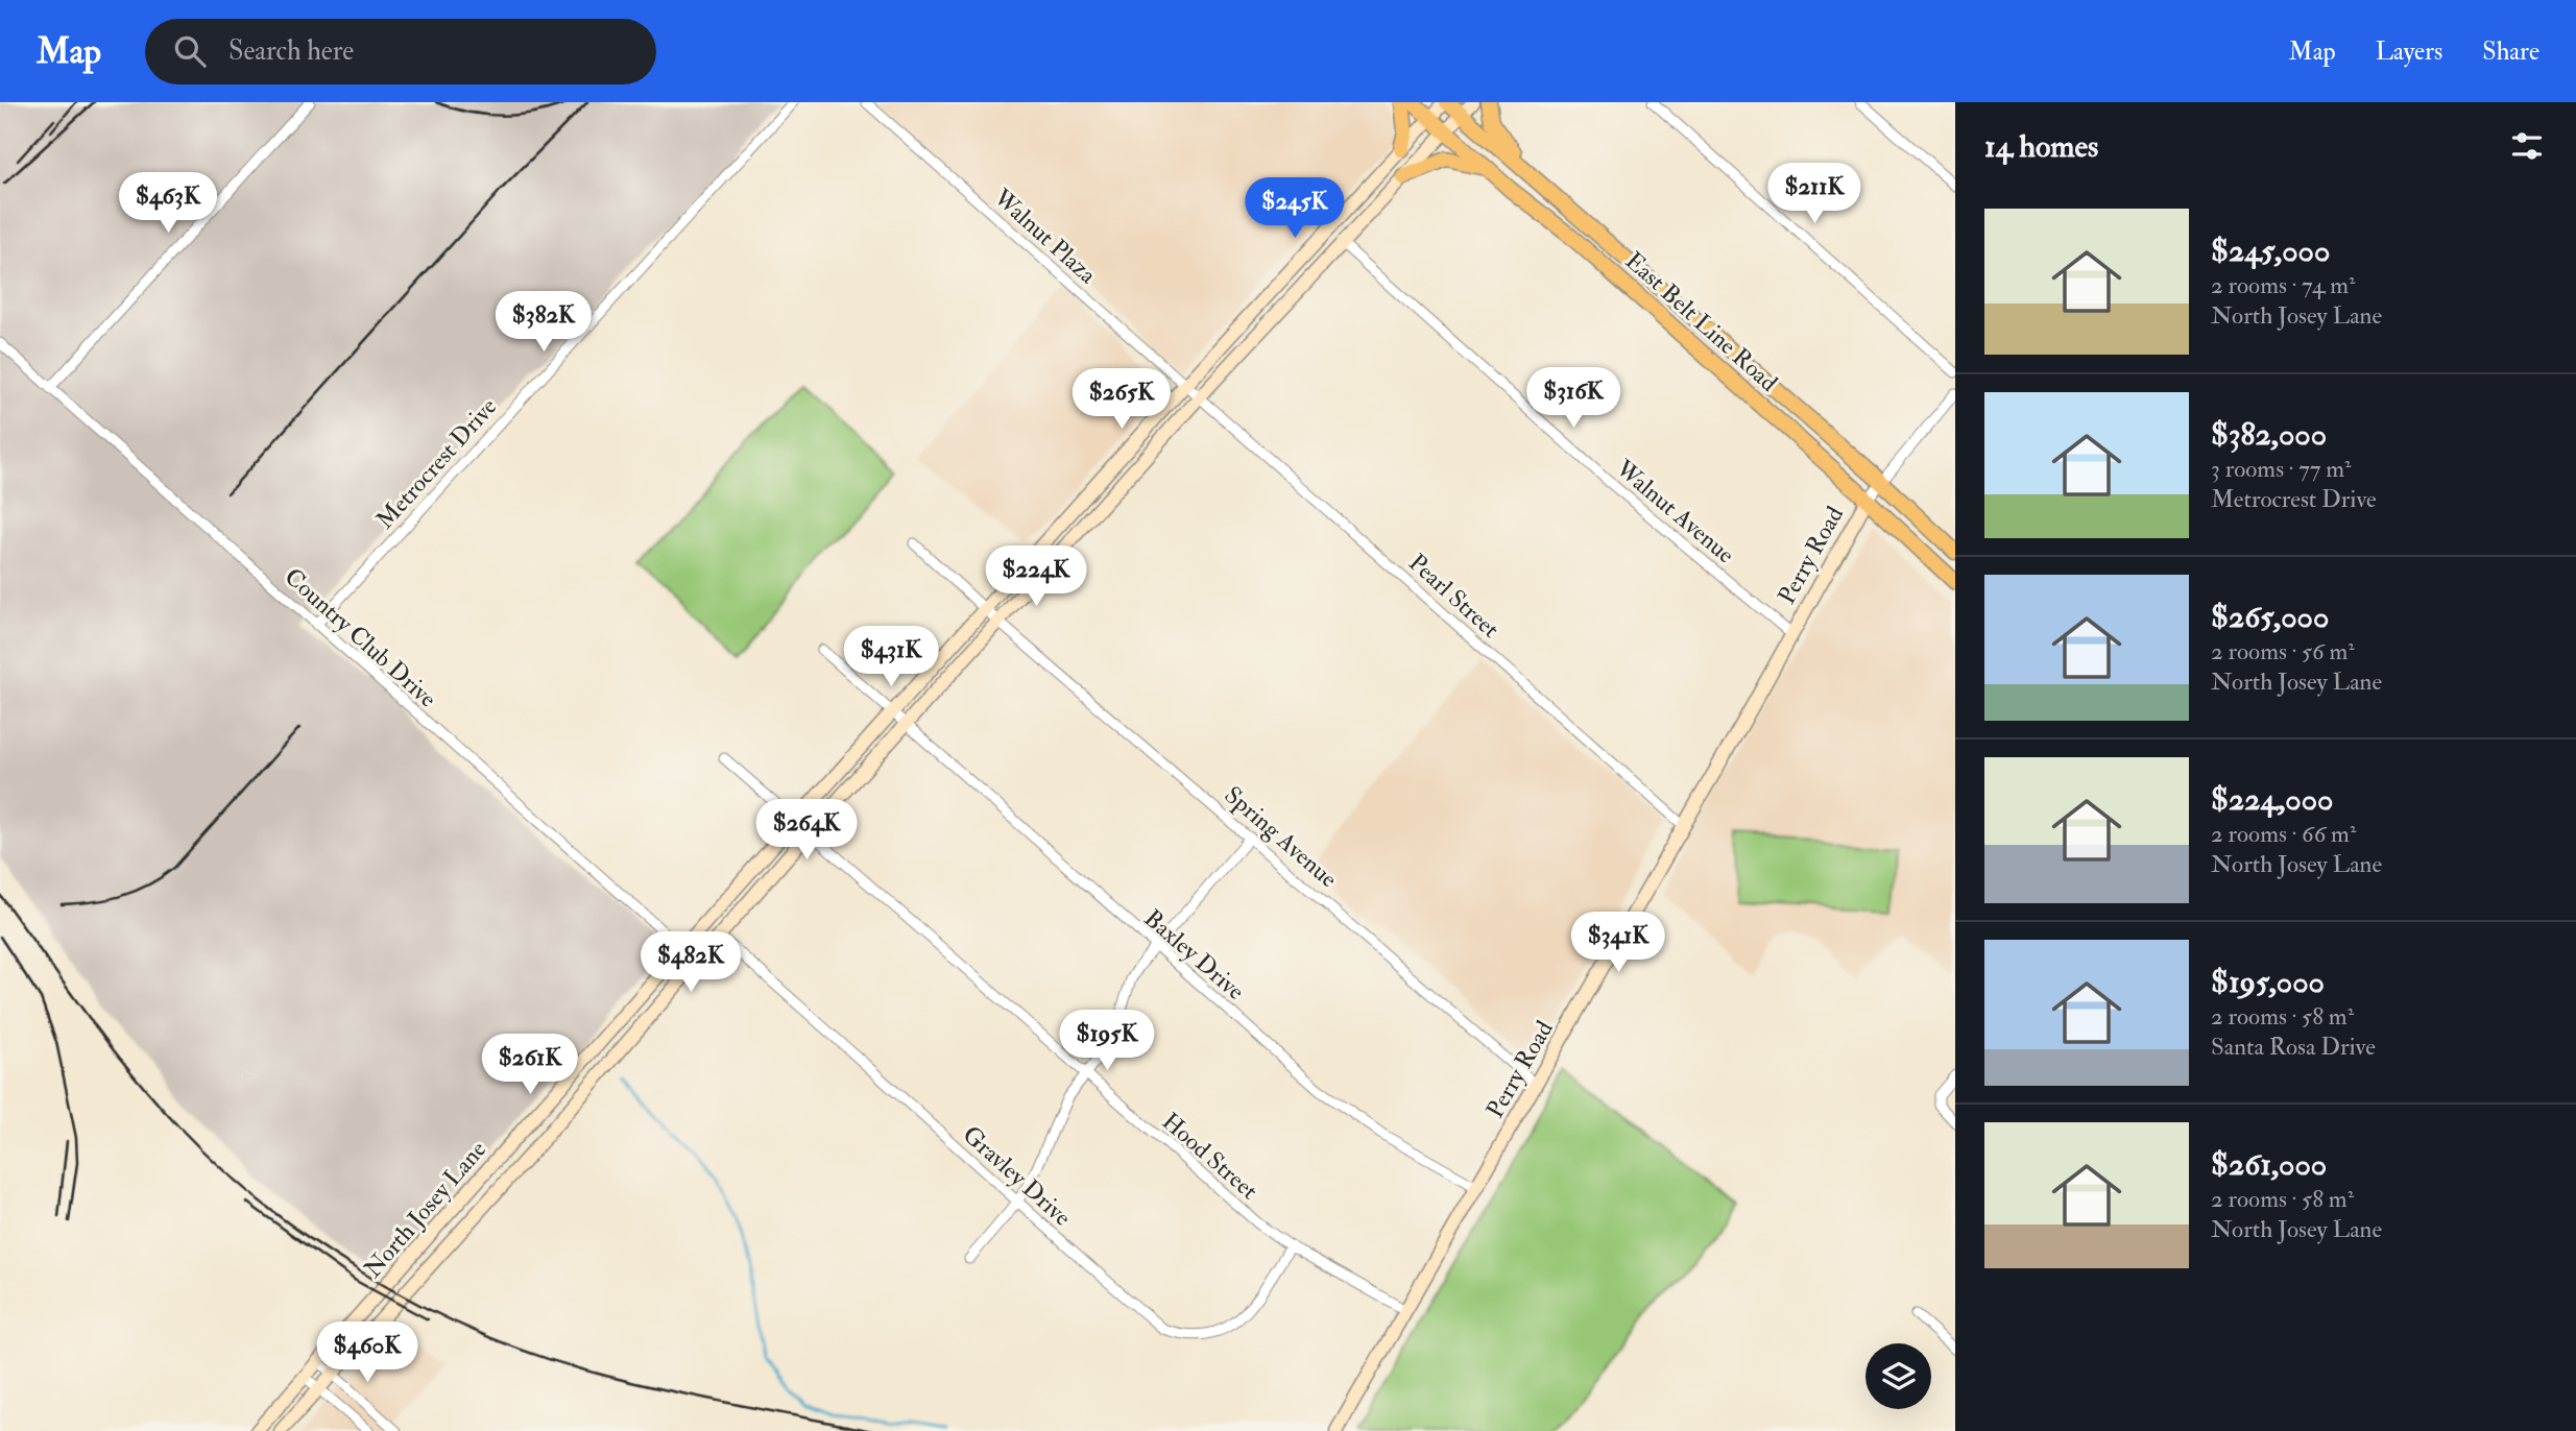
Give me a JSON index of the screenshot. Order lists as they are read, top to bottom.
{
  "streets": {
    "main road": ["East Belt Line Road", "Perry Road", "North Josey Lane"],
    "street": [
      "Walnut Plaza",
      "Metrocrest Drive",
      "Walnut Avenue",
      "Pearl Street",
      "Country Club Drive",
      "Spring Avenue",
      "Baxley Drive",
      "Hood Street",
      "Gravley Drive"
    ]
  },
  "crossings": [
    ["Walnut Plaza", "Pearl Street"],
    ["Walnut Plaza", "North Josey Lane"],
    ["East Belt Line Road", "Perry Road"],
    ["East Belt Line Road", "North Josey Lane"],
    ["Metrocrest Drive", "Country Club Drive"],
    ["Walnut Avenue", "Perry Road"],
    ["Walnut Avenue", "North Josey Lane"],
    ["Perry Road", "Pearl Street"],
    ["Perry Road", "Spring Avenue"],
    ["Perry Road", "Baxley Drive"],
    ["Perry Road", "Hood Street"],
    ["Pearl Street", "North Josey Lane"],
    ["Country Club Drive", "North Josey Lane"],
    ["Spring Avenue", "North Josey Lane"],
    ["Baxley Drive", "North Josey Lane"],
    ["Hood Street", "Gravley Drive"],
    ["Hood Street", "North Josey Lane"],
    ["Gravley Drive", "North Josey Lane"]
  ],
  "page": {
    "header": "Map",
    "search": "Search here",
    "nav": ["Map", "Layers", "Share"],
    "heading": "14 homes",
    "price": [
      "$211K",
      "$463K",
      "$245K",
      "$382K",
      "$316K",
      "$265K",
      "$224K",
      "$431K",
      "$264K",
      "$341K",
      "$482K",
      "$195K",
      "$261K",
      "$460K"
    ],
    "list": [
      {
        "name": "$245,000",
        "note": "2 rooms · 74 m² · North Josey Lane"
      },
      {
        "name": "$382,000",
        "note": "3 rooms · 77 m² · Metrocrest Drive"
      },
      {
        "name": "$265,000",
        "note": "2 rooms · 56 m² · North Josey Lane"
      },
      {
        "name": "$224,000",
        "note": "2 rooms · 66 m² · North Josey Lane"
      },
      {
        "name": "$195,000",
        "note": "2 rooms · 58 m² · Santa Rosa Drive"
      },
      {
        "name": "$261,000",
        "note": "2 rooms · 58 m² · North Josey Lane"
      }
    ]
  }
}
